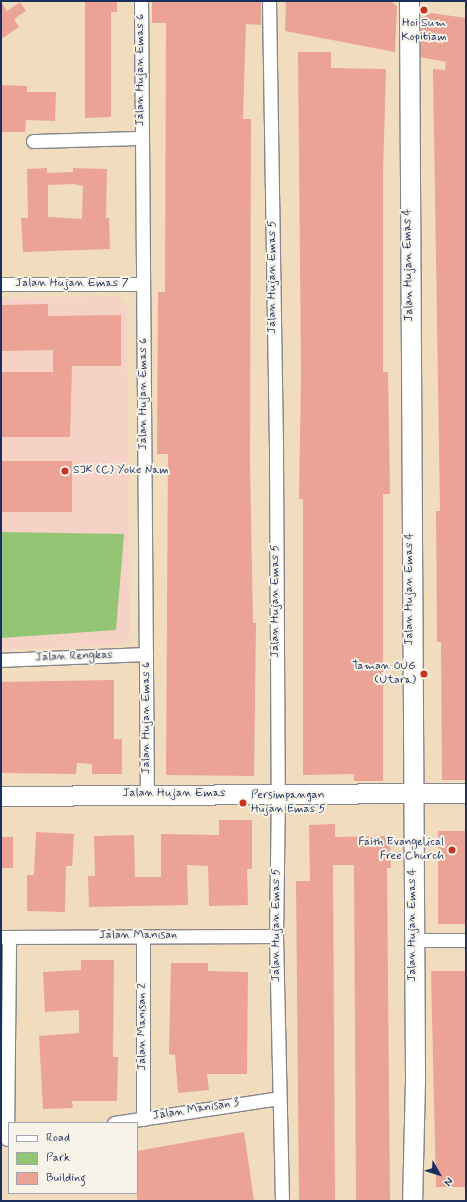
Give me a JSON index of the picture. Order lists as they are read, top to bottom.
{
  "streets": {
    "street": [
      "Jalan Hujan Emas 6",
      "Jalan Hujan Emas 4",
      "Jalan Hujan Emas 5",
      "Jalan Hujan Emas 7",
      "Jalan Rengkas",
      "Jalan Hujan Emas",
      "Jalan Manisan",
      "Jalan Manisan 2",
      "Jalan Manisan 3"
    ]
  },
  "crossings": [
    ["Jalan Hujan Emas 6", "Jalan Hujan Emas 7"],
    ["Jalan Hujan Emas 6", "Jalan Rengkas"],
    ["Jalan Hujan Emas 6", "Jalan Hujan Emas"],
    ["Jalan Hujan Emas 4", "Jalan Hujan Emas"],
    ["Jalan Hujan Emas 5", "Jalan Hujan Emas"],
    ["Jalan Hujan Emas 5", "Jalan Manisan"],
    ["Jalan Hujan Emas 5", "Jalan Manisan 3"],
    ["Jalan Manisan", "Jalan Manisan 2"],
    ["Jalan Manisan 2", "Jalan Manisan 3"]
  ],
  "places": [
    "Hoi Sum Kopitiam",
    "SJK (C) Yoke Nam",
    "Taman OUG (Utara)",
    "Persimpangan Hujan Emas 5",
    "Faith Evangelical Free Church"
  ],
  "legend": ["Road", "Park", "Building"],
  "north": "bottom right"
}
